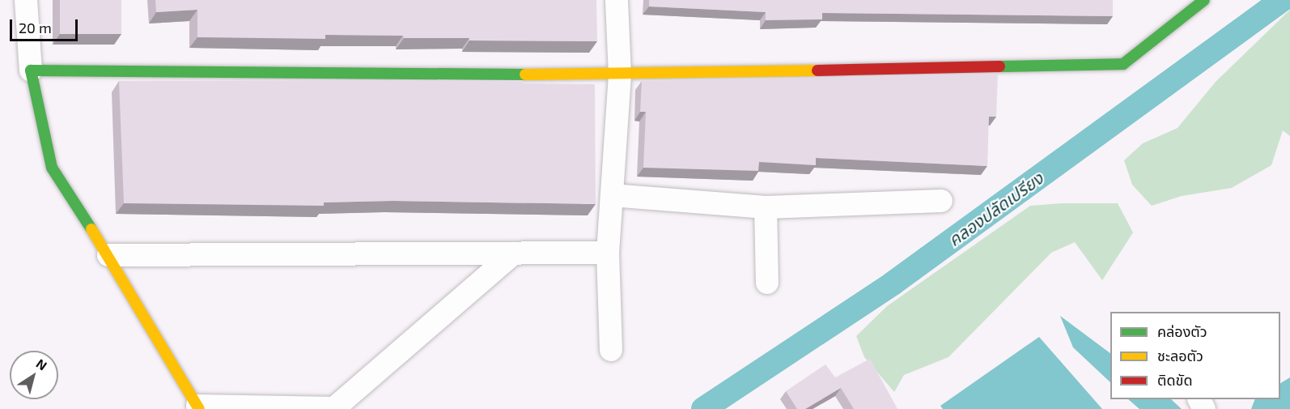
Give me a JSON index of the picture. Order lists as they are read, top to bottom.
{
  "water": ["คลองปลัดเปรียง"],
  "legend": ["คล่องตัว", "ชะลอตัว", "ติดขัด"],
  "scale_bar": "20 m",
  "north": "top right"
}
